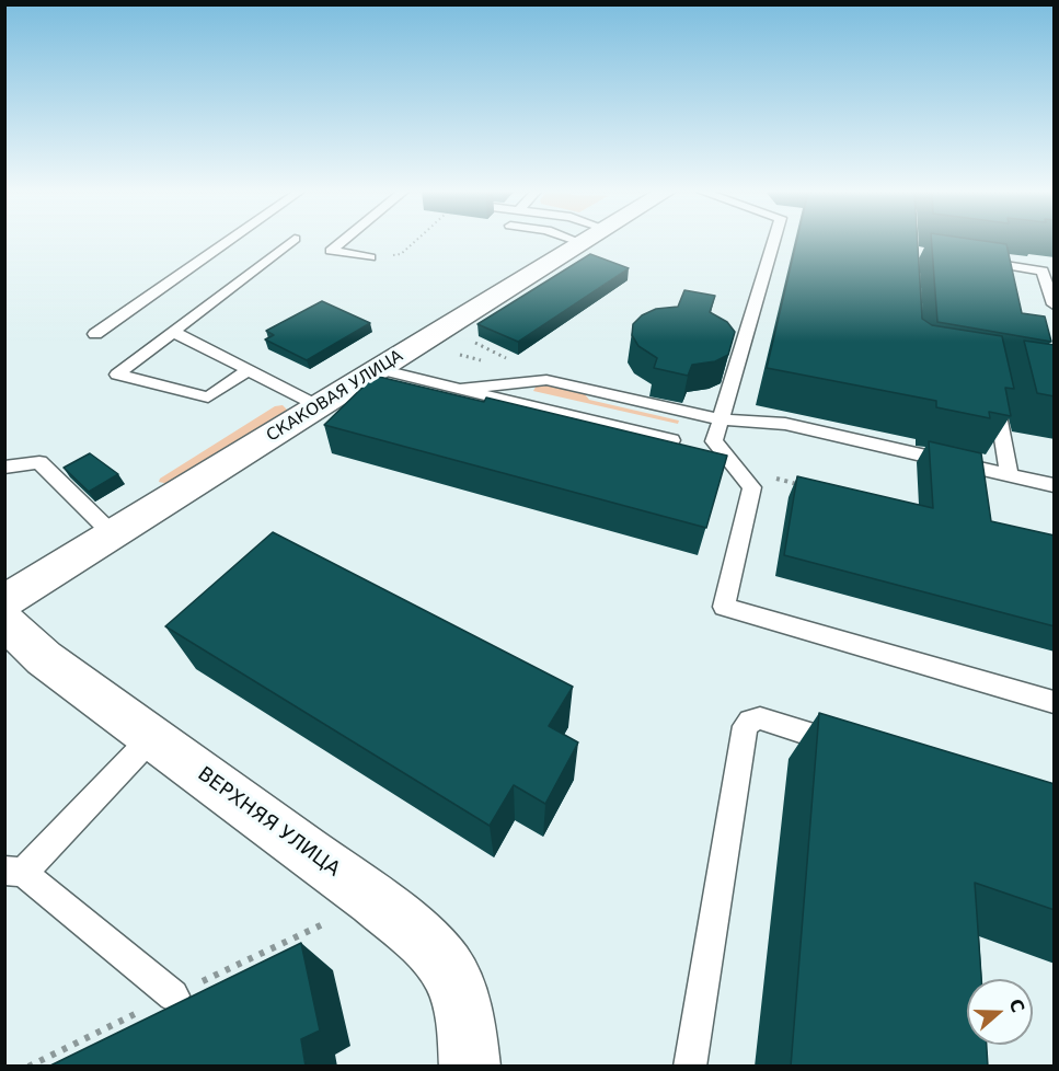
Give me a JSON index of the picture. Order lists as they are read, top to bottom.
{
  "streets": {
    "street": ["СКАКОВАЯ УЛИЦА", "ВЕРХНЯЯ УЛИЦА"]
  },
  "north": "right"
}
